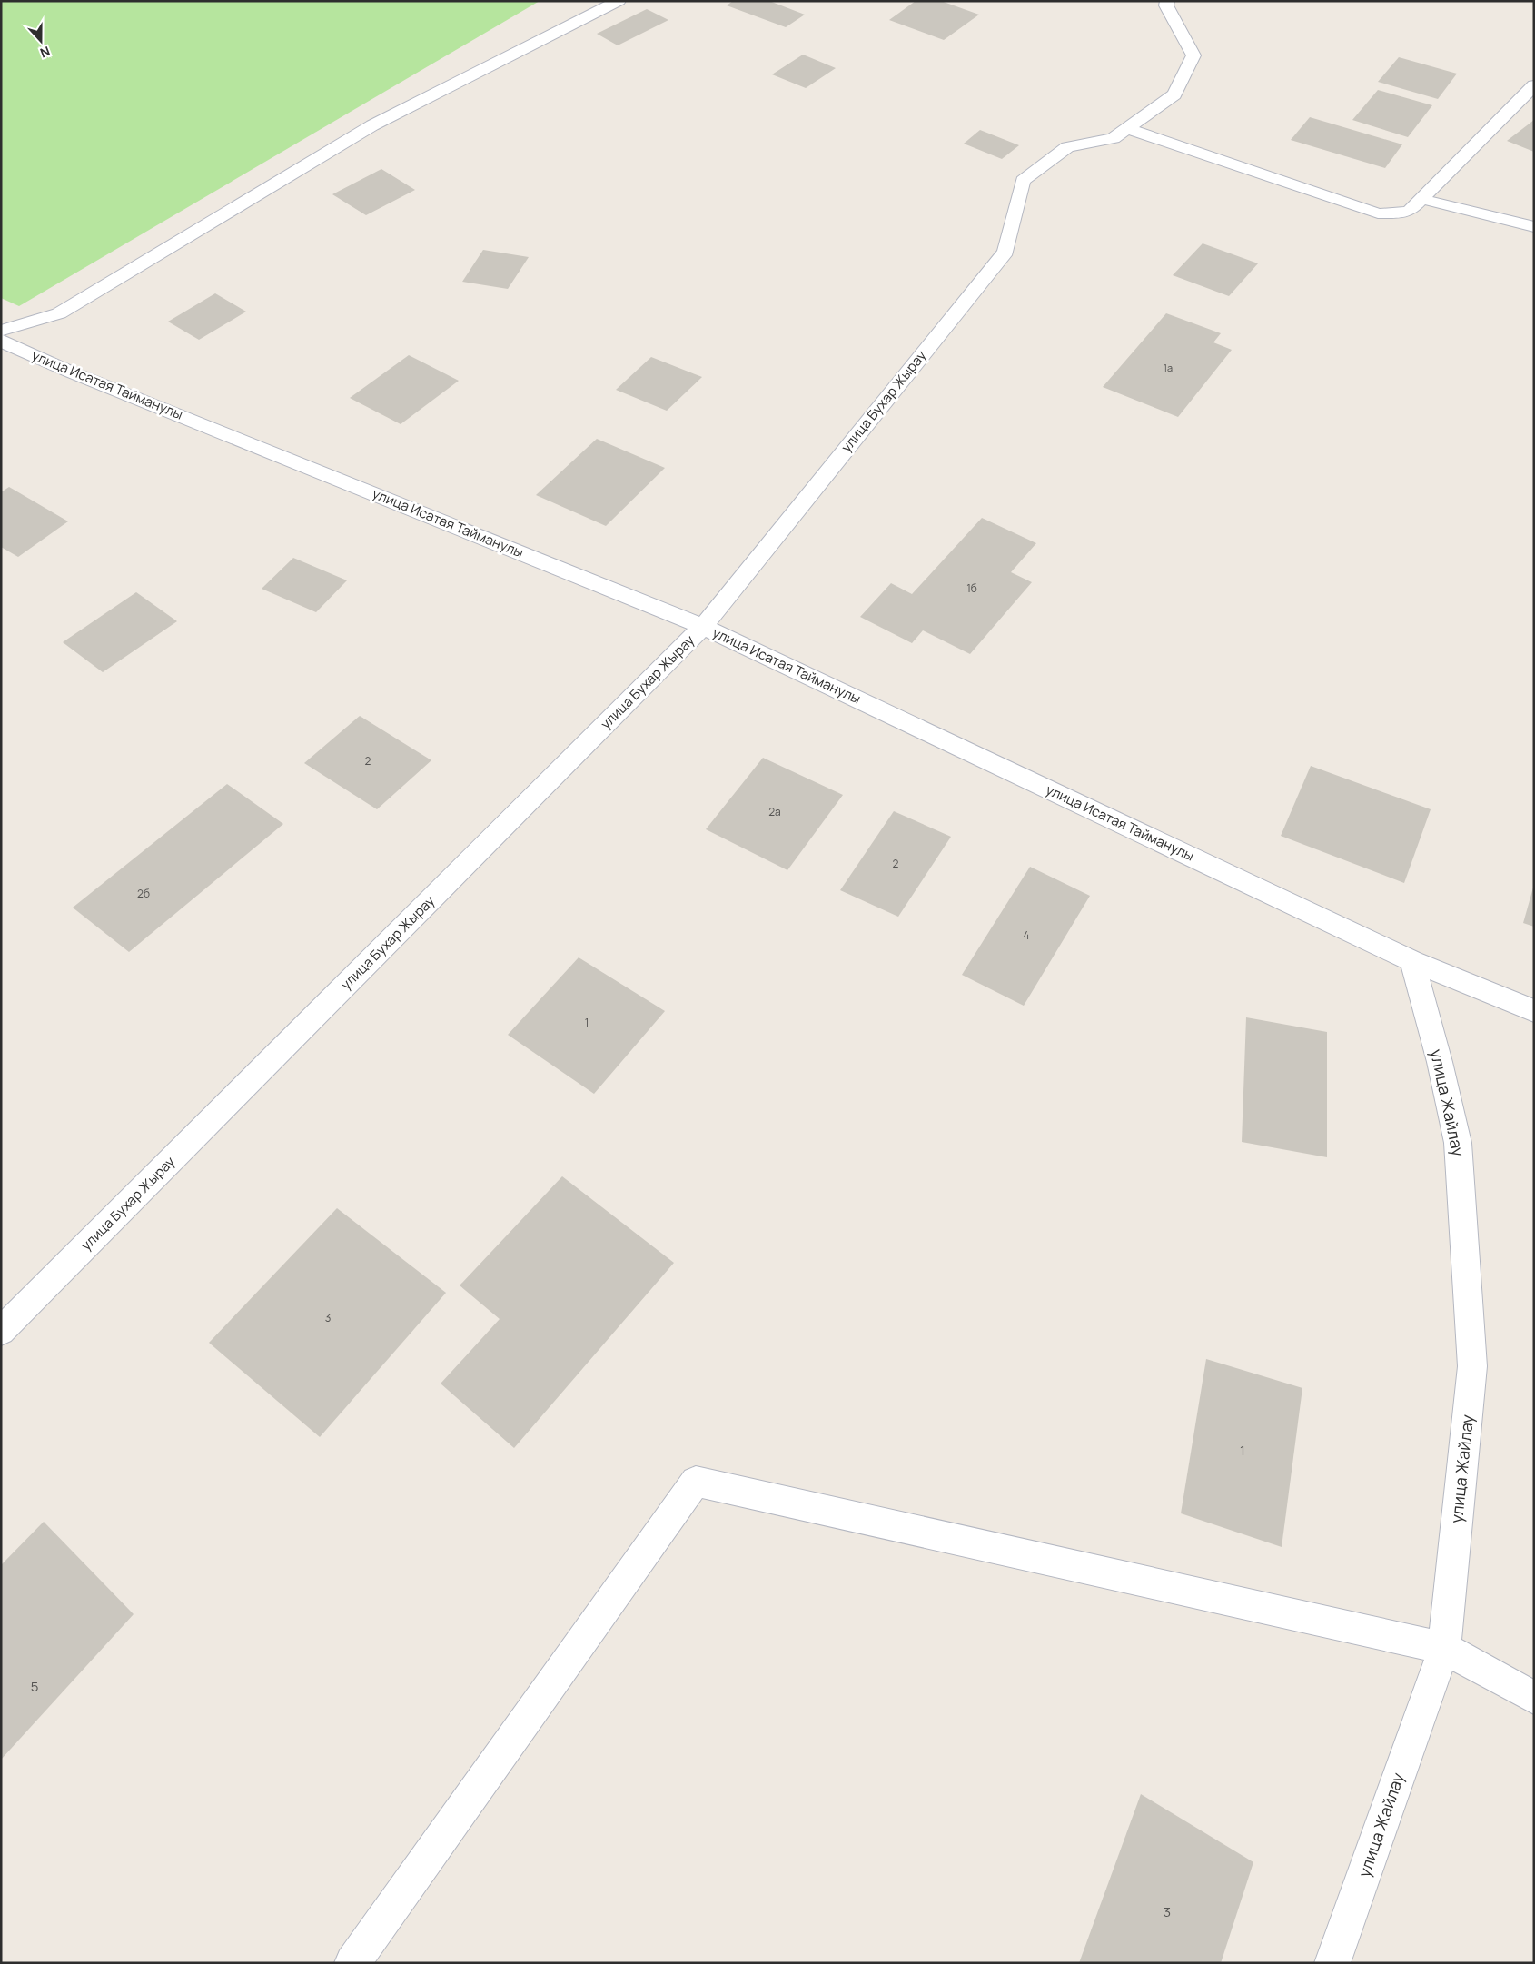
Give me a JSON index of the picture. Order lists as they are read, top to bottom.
{
  "streets": {
    "street": ["улица Исатая Тайманулы", "улица Бухар Жырау", "улица Жайлау"]
  },
  "crossings": [
    ["улица Исатая Тайманулы", "улица Бухар Жырау"],
    ["улица Исатая Тайманулы", "улица Жайлау"]
  ],
  "house_numbers": [
    "1а",
    "1б",
    "2",
    "2а",
    "2",
    "2б",
    "4",
    "1",
    "3",
    "1",
    "5",
    "3"
  ],
  "north": "bottom"
}
